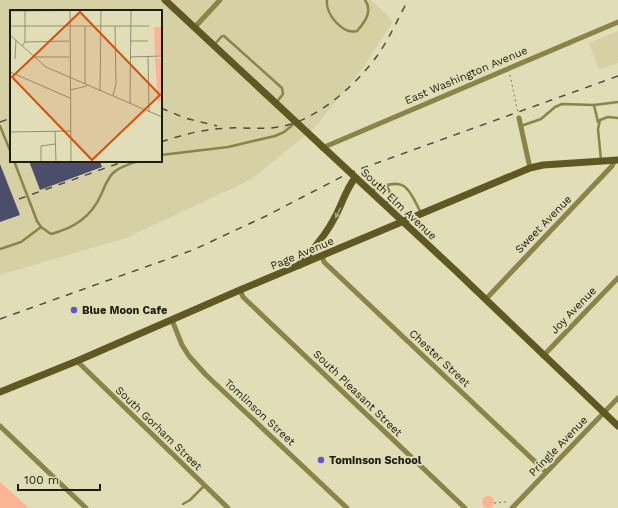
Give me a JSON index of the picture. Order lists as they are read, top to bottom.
{
  "streets": {
    "street": [
      "East Washington Avenue",
      "South Elm Avenue",
      "Sweet Avenue",
      "Page Avenue",
      "Joy Avenue",
      "Chester Street",
      "South Pleasant Street",
      "Tomlinson Street",
      "South Gorham Street",
      "Pringle Avenue"
    ]
  },
  "crossings": [
    ["East Washington Avenue", "South Elm Avenue"],
    ["South Elm Avenue", "Sweet Avenue"],
    ["South Elm Avenue", "Page Avenue"],
    ["South Elm Avenue", "Joy Avenue"],
    ["South Elm Avenue", "Pringle Avenue"],
    ["Sweet Avenue", "Page Avenue"],
    ["Page Avenue", "Chester Street"],
    ["Page Avenue", "South Pleasant Street"],
    ["Page Avenue", "Tomlinson Street"],
    ["Page Avenue", "South Gorham Street"],
    ["Chester Street", "Pringle Avenue"]
  ],
  "places": ["Blue Moon Cafe", "Tominson School"],
  "scale_bar": "100 m"
}
